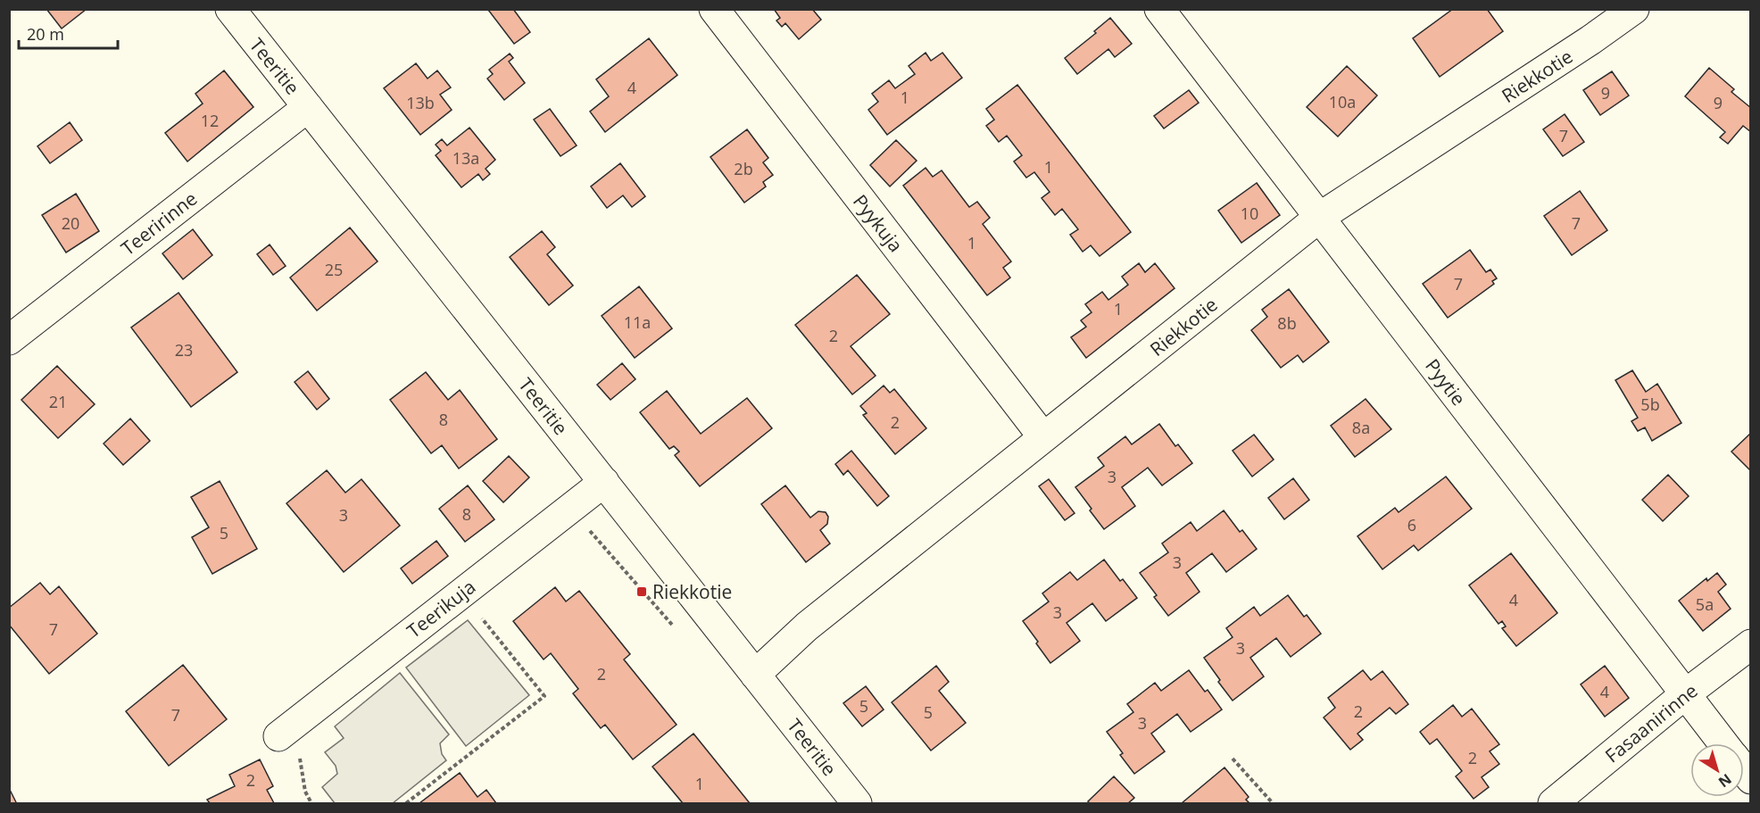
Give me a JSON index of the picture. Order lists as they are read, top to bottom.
{
  "streets": {
    "street": [
      "Teeritie",
      "Riekkotie",
      "Teeririnne",
      "Pyykuja",
      "Pyytie",
      "Teerikuja",
      "Fasaanirinne"
    ]
  },
  "crossings": [
    ["Teeritie", "Riekkotie"],
    ["Teeritie", "Teeririnne"],
    ["Teeritie", "Teerikuja"],
    ["Riekkotie", "Pyykuja"],
    ["Riekkotie", "Pyytie"],
    ["Pyytie", "Fasaanirinne"]
  ],
  "places": {
    "transit": ["Riekkotie"]
  },
  "house_numbers": [
    "4",
    "9",
    "1",
    "10a",
    "13b",
    "9",
    "12",
    "7",
    "13a",
    "1",
    "2b",
    "10",
    "20",
    "7",
    "1",
    "25",
    "7",
    "1",
    "11a",
    "8b",
    "2",
    "23",
    "21",
    "5b",
    "8",
    "2",
    "8a",
    "3",
    "8",
    "3",
    "6",
    "5",
    "3",
    "4",
    "5a",
    "3",
    "7",
    "3",
    "2",
    "4",
    "5",
    "2",
    "5",
    "7",
    "3",
    "2",
    "2",
    "1"
  ],
  "scale_bar": "20 m",
  "north": "bottom right"
}
